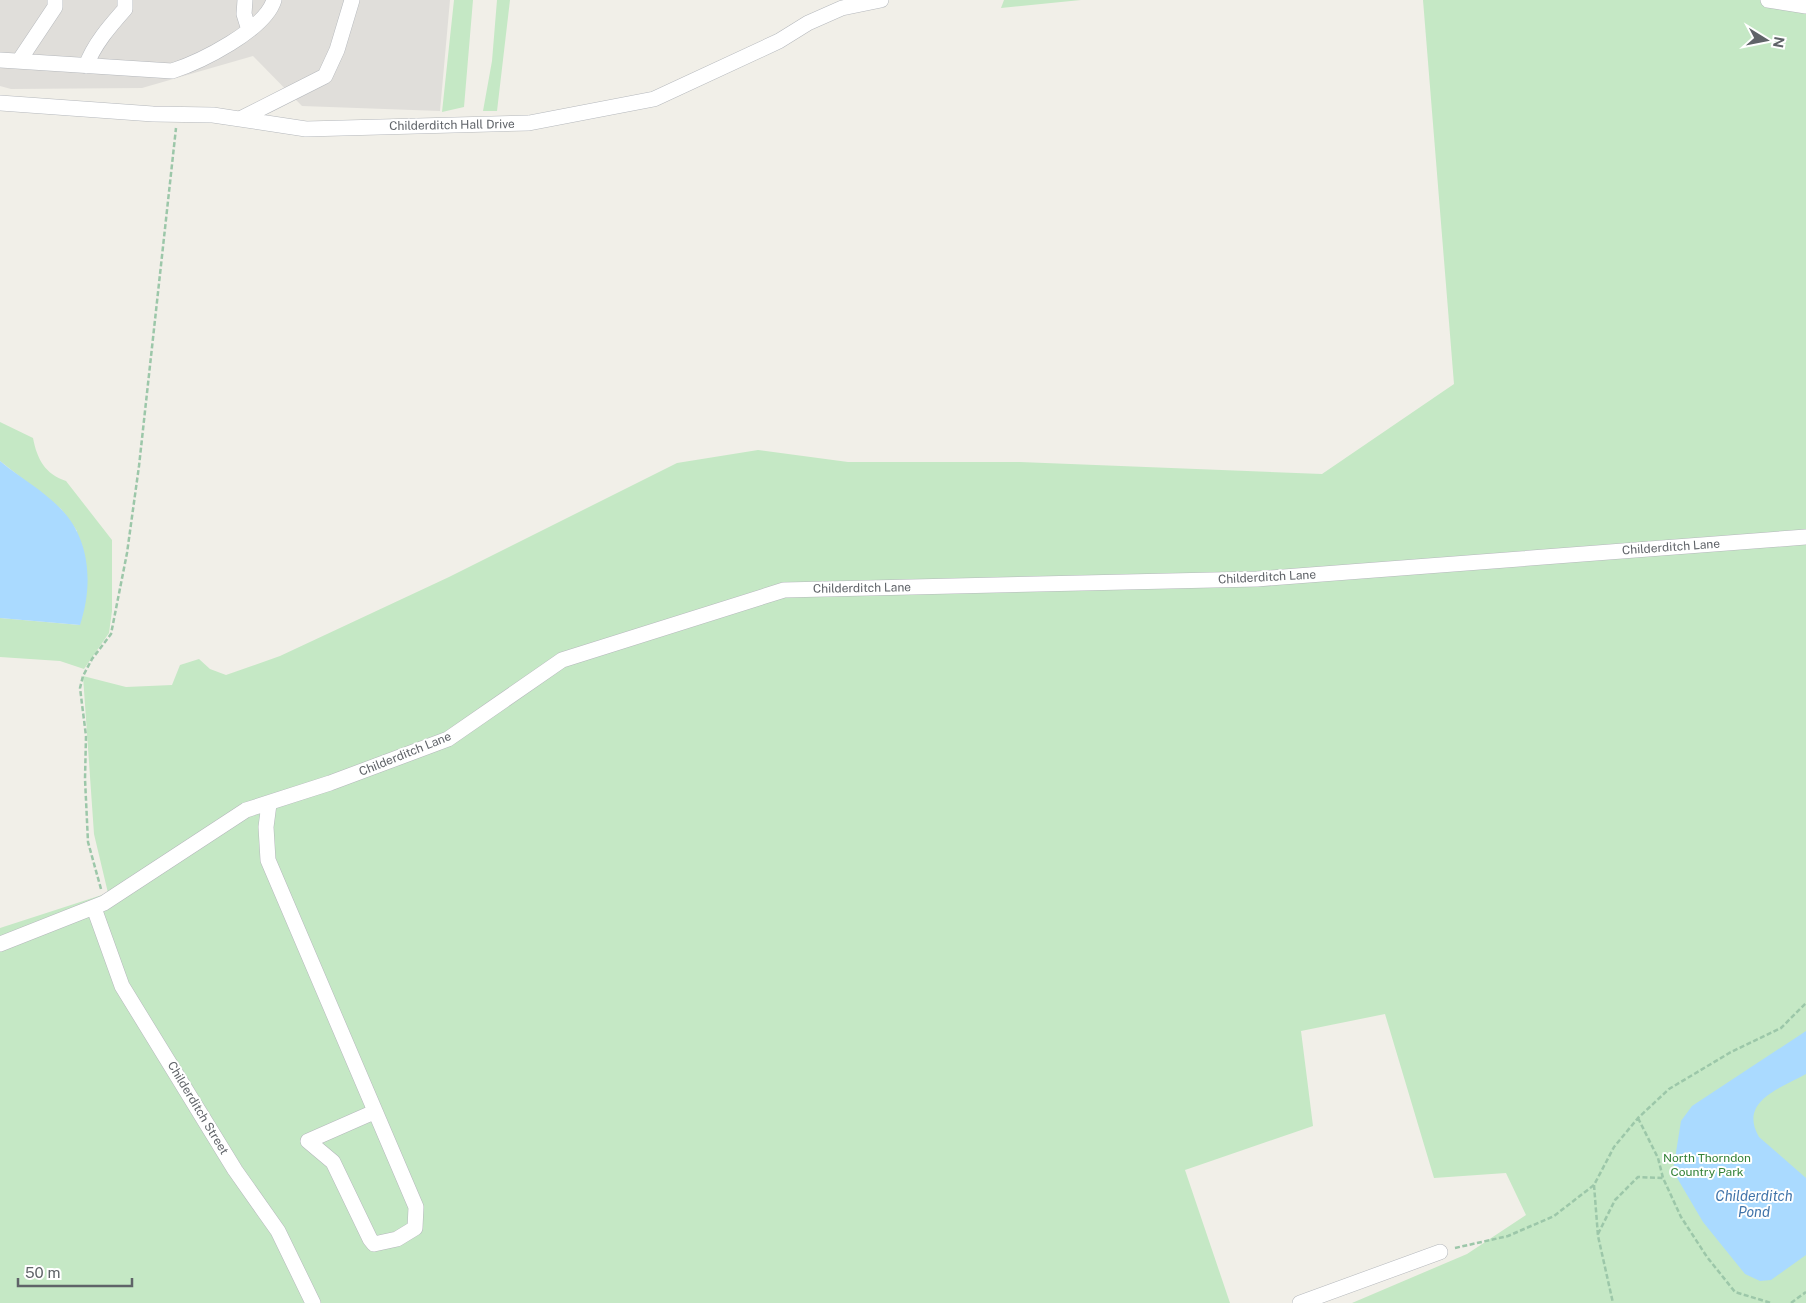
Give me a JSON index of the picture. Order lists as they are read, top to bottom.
{
  "streets": {
    "street": ["Childerditch Hall Drive", "Childerditch Lane", "Childerditch Street"]
  },
  "crossings": [
    ["Childerditch Lane", "Childerditch Street"]
  ],
  "water": ["Childerditch Pond"],
  "parks": ["North Thorndon Country Park"],
  "scale_bar": "50 m",
  "north": "right"
}
